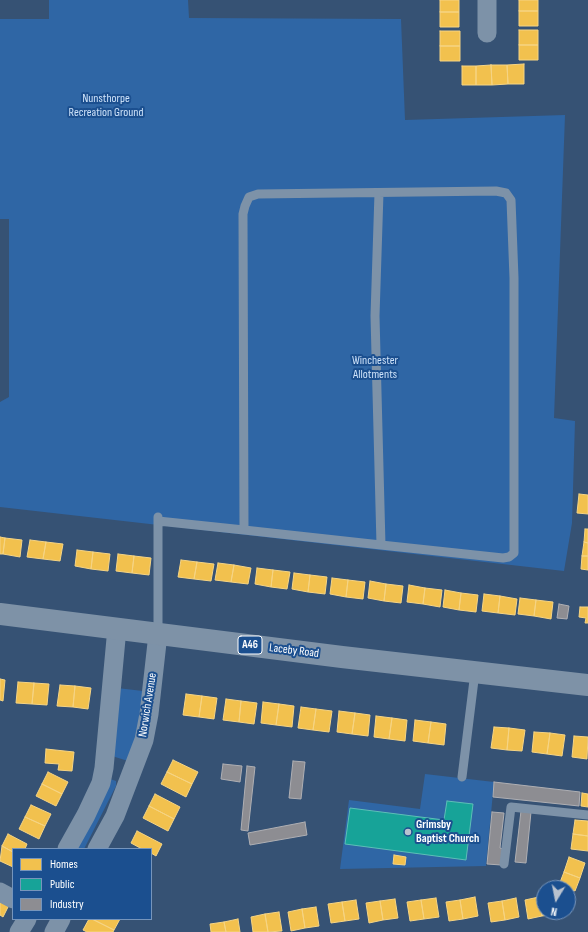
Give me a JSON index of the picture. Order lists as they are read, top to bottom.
{
  "streets": {
    "highway": ["A46", "Laceby Road"],
    "street": ["Norwich Avenue"]
  },
  "crossings": [
    ["Laceby Road", "Norwich Avenue"]
  ],
  "parks": ["Nunsthorpe Recreation Ground", "Winchester Allotments"],
  "places": ["Grimsby Baptist Church"],
  "legend": ["Homes", "Public", "Industry"],
  "north": "bottom"
}
